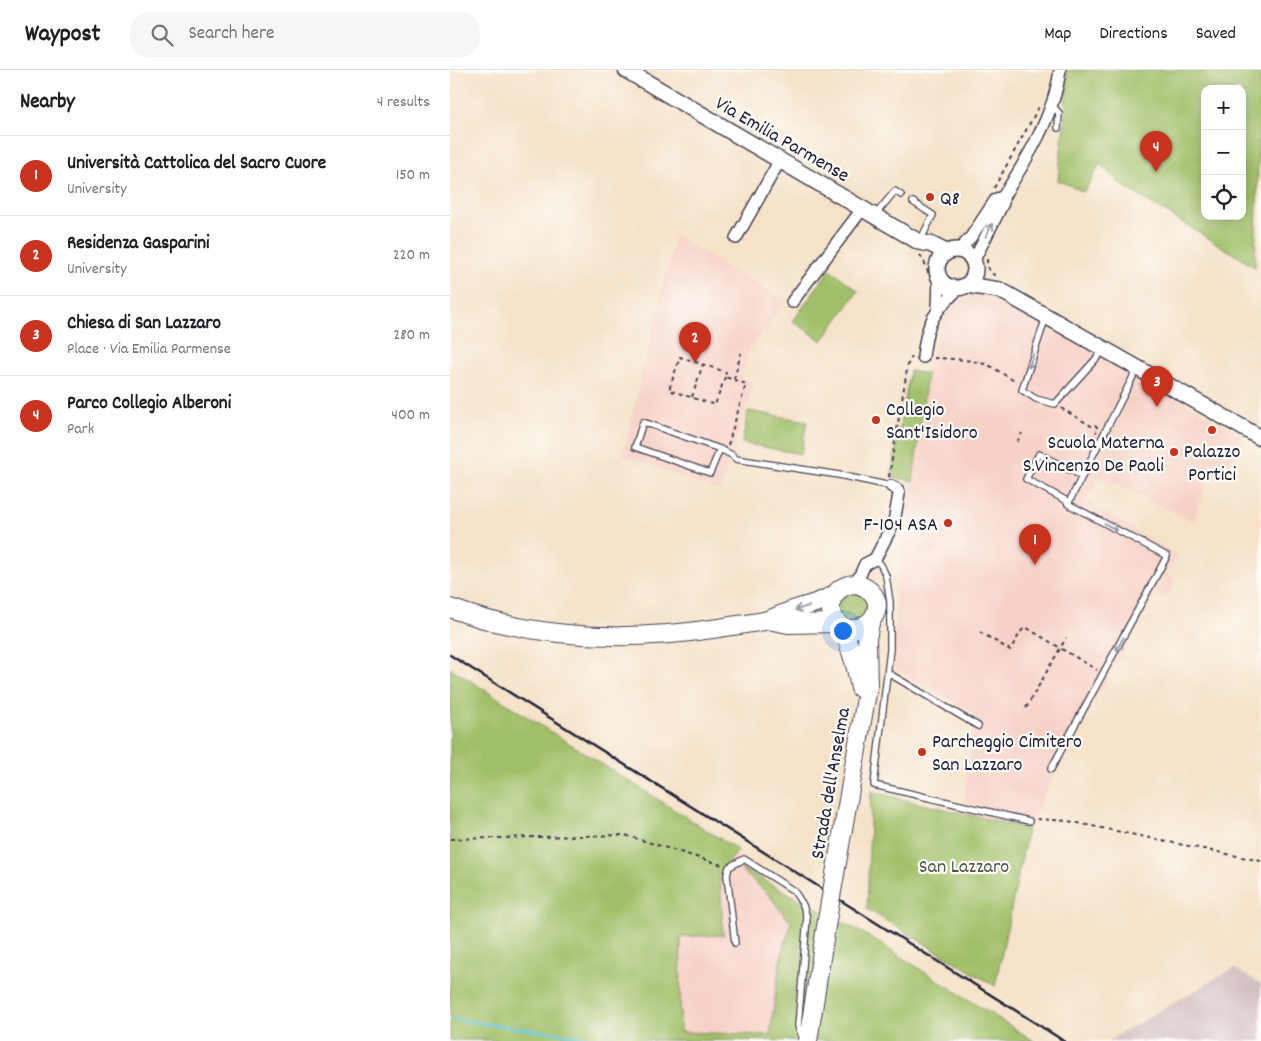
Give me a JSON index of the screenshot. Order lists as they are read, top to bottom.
{
  "streets": {
    "main road": ["Via Emilia Parmense", "Strada dell'Anselma"]
  },
  "parks": ["San Lazzaro"],
  "places": [
    "Q8",
    "Collegio Sant'Isidoro",
    "Palazzo Portici",
    "Scuola Materna S.Vincenzo De Paoli",
    "F-104 ASA",
    "Parcheggio Cimitero San Lazzaro"
  ],
  "page": {
    "header": "Waypost",
    "search": "Search here",
    "nav": ["Map", "Directions", "Saved"],
    "heading": ["Nearby", "4 results"],
    "map_buttons": ["+", "−"],
    "pins": [
      "4",
      "2",
      "3",
      "1"
    ],
    "list": [
      {
        "mark": "1",
        "name": "Università Cattolica del Sacro Cuore",
        "note": "University",
        "value": "150 m"
      },
      {
        "mark": "2",
        "name": "Residenza Gasparini",
        "note": "University",
        "value": "220 m"
      },
      {
        "mark": "3",
        "name": "Chiesa di San Lazzaro",
        "note": "Place · Via Emilia Parmense",
        "value": "280 m"
      },
      {
        "mark": "4",
        "name": "Parco Collegio Alberoni",
        "note": "Park",
        "value": "400 m"
      }
    ]
  }
}
